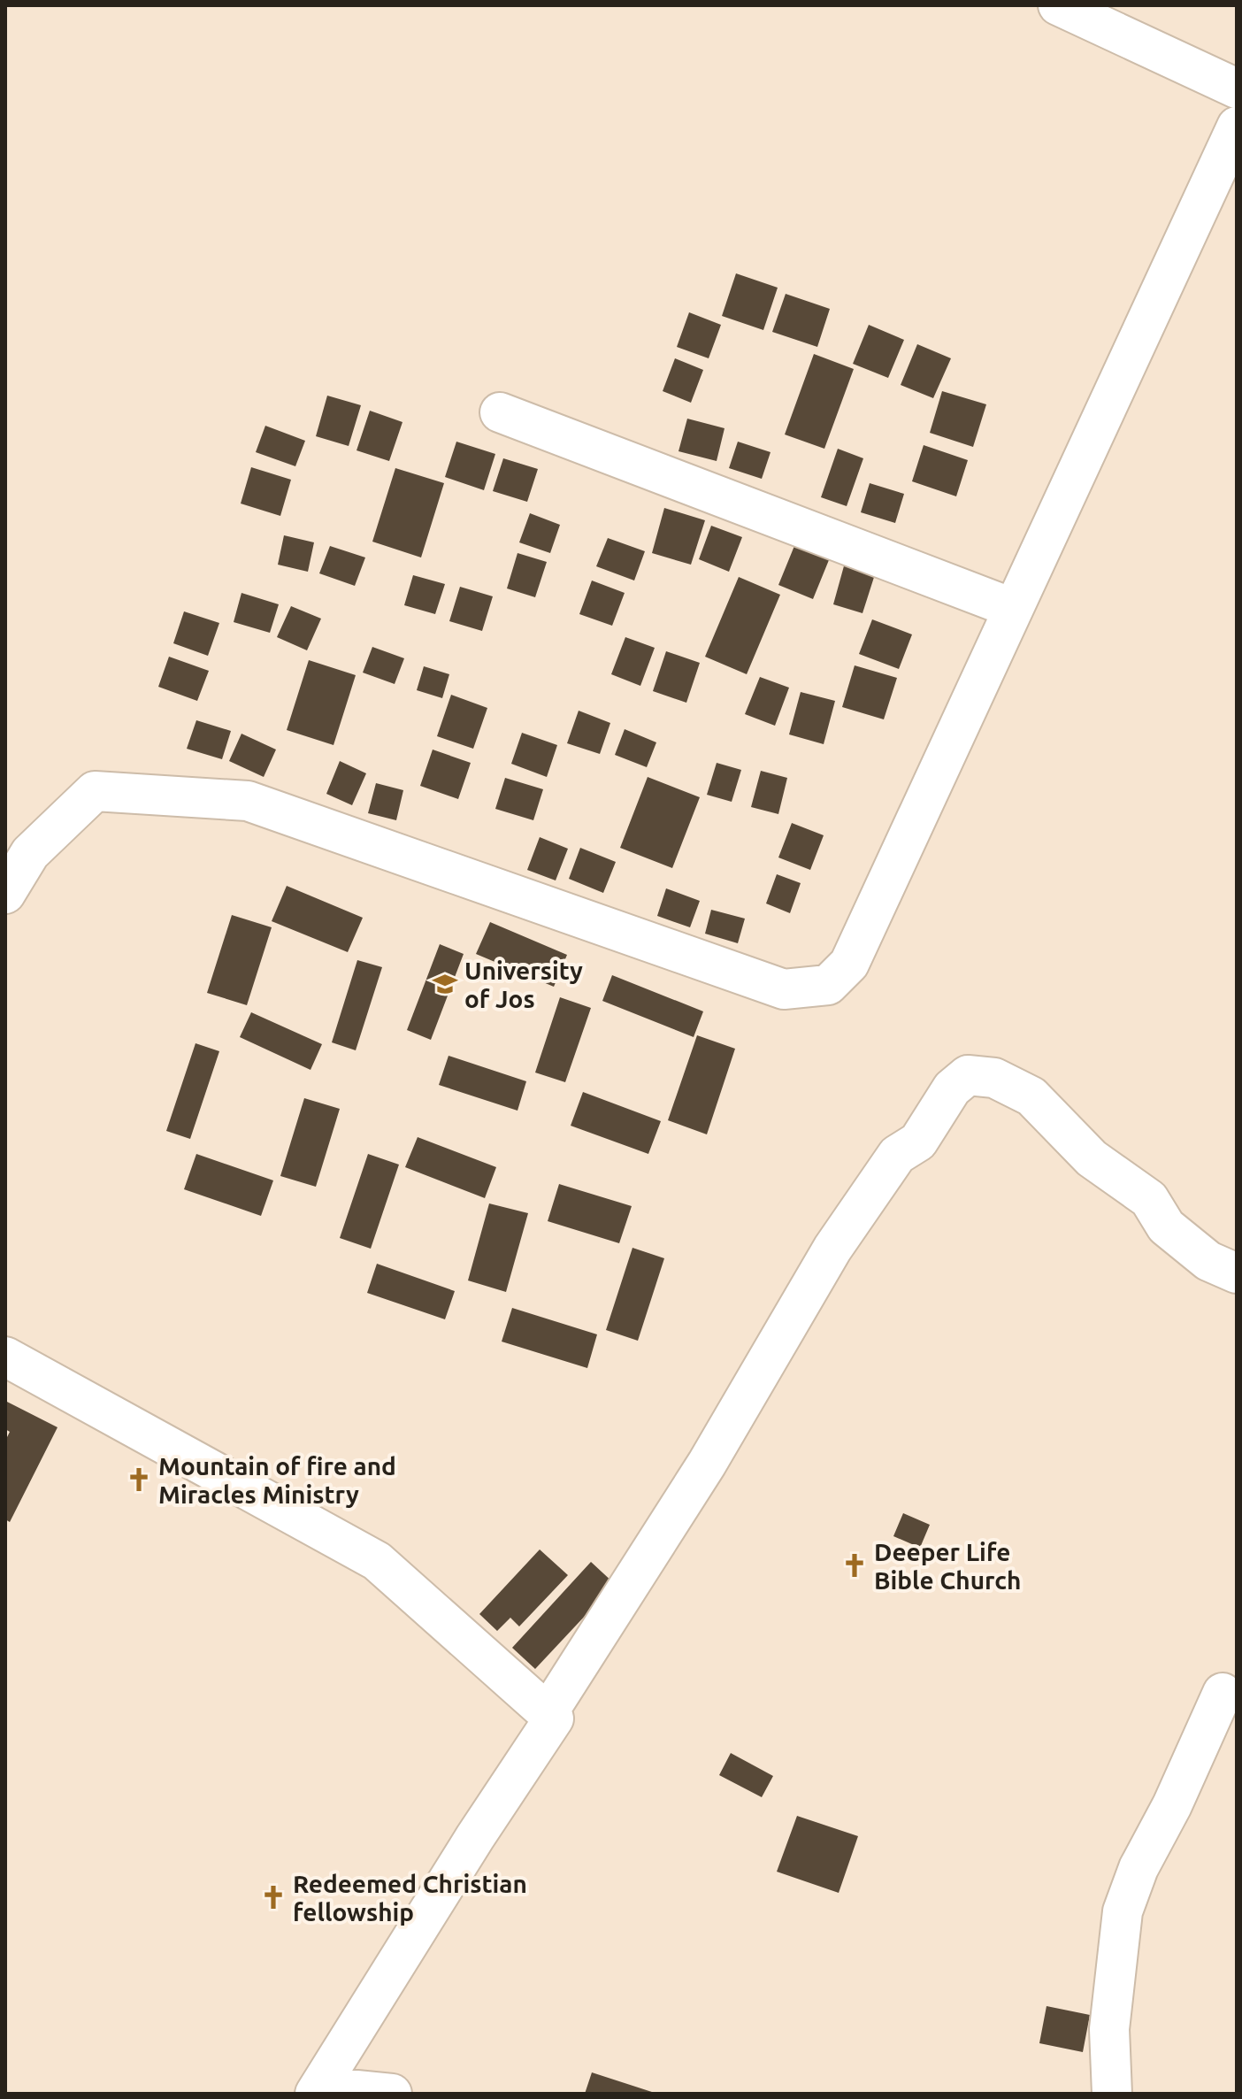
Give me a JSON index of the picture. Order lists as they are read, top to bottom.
{
  "places": {
    "school or university": ["University of Jos"],
    "church": ["Mountain of fire and Miracles Ministry", "Deeper Life Bible Church", "Redeemed Christian fellowship"]
  }
}
